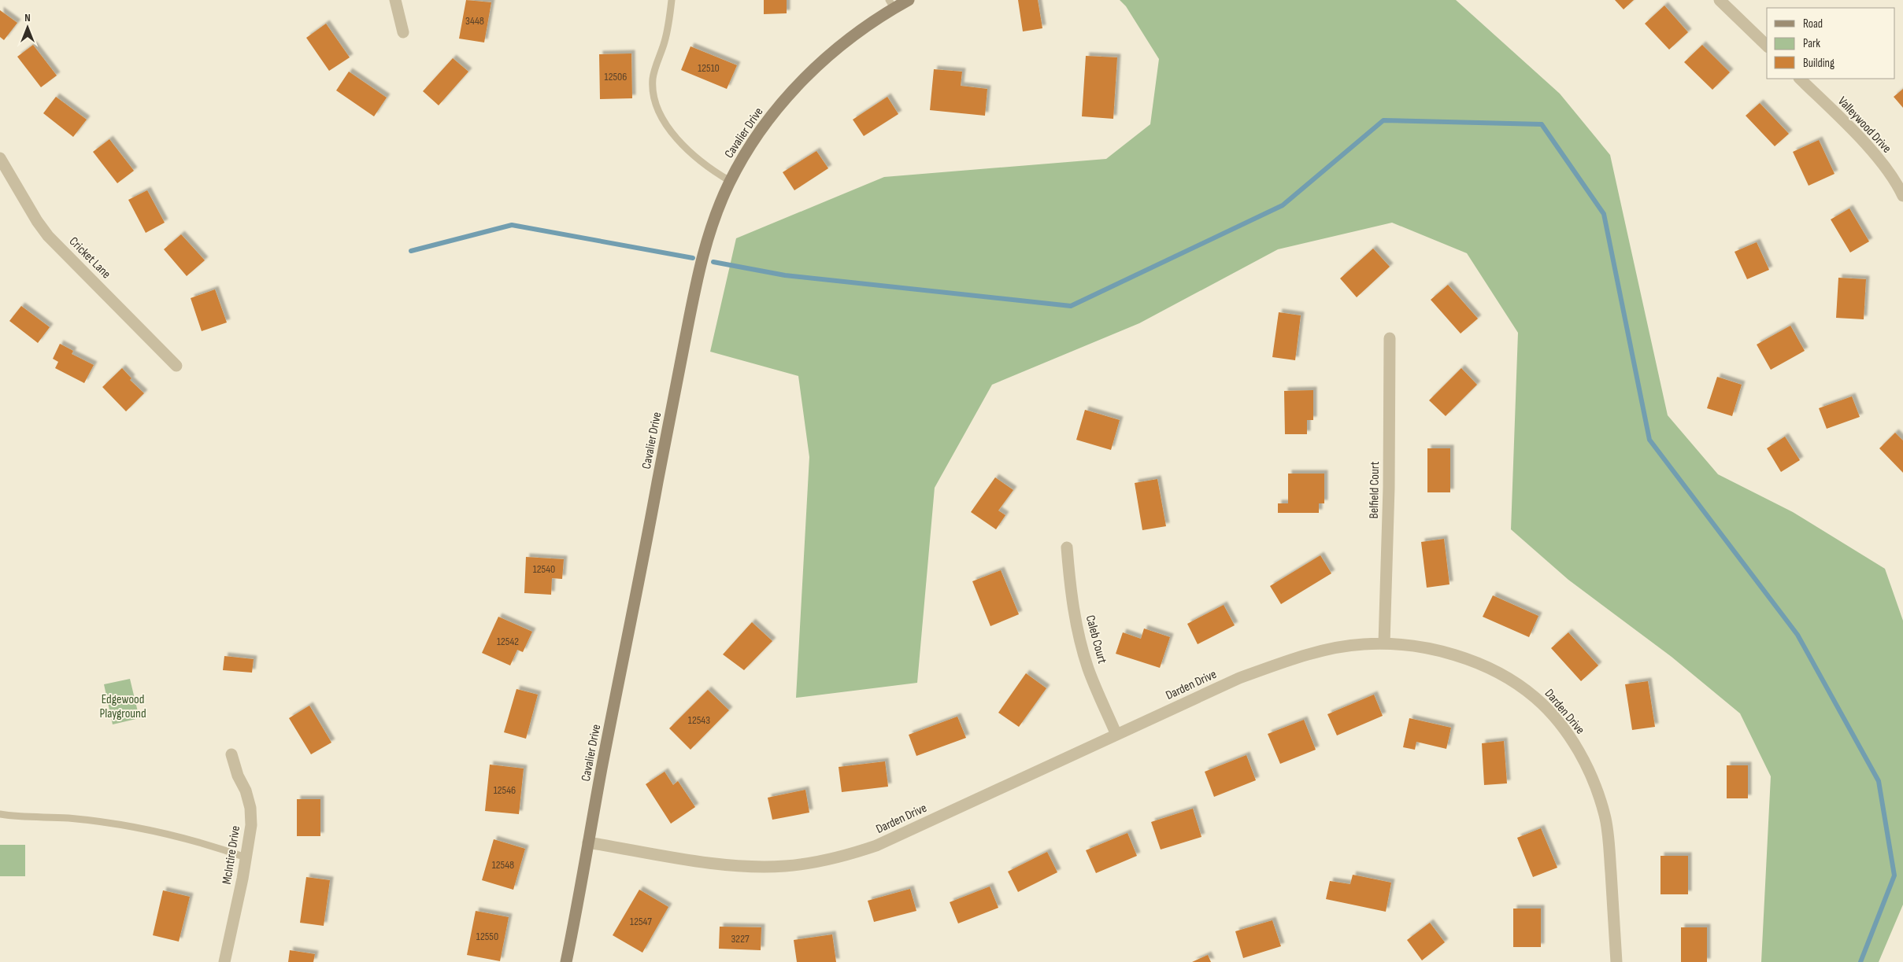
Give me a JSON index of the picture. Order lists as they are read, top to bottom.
{
  "streets": {
    "street": [
      "Valleywood Drive",
      "Cavalier Drive",
      "Cricket Lane",
      "Belfield Court",
      "Caleb Court",
      "Darden Drive",
      "McIntire Drive"
    ]
  },
  "crossings": [
    ["Cavalier Drive", "Darden Drive"],
    ["Belfield Court", "Darden Drive"],
    ["Caleb Court", "Darden Drive"]
  ],
  "parks": ["Edgewood Playground"],
  "house_numbers": [
    "3448",
    "12510",
    "12506",
    "12540",
    "12542",
    "12543",
    "12546",
    "12548",
    "12547",
    "12550",
    "3227"
  ],
  "legend": ["Road", "Park", "Building"],
  "north": "top"
}
